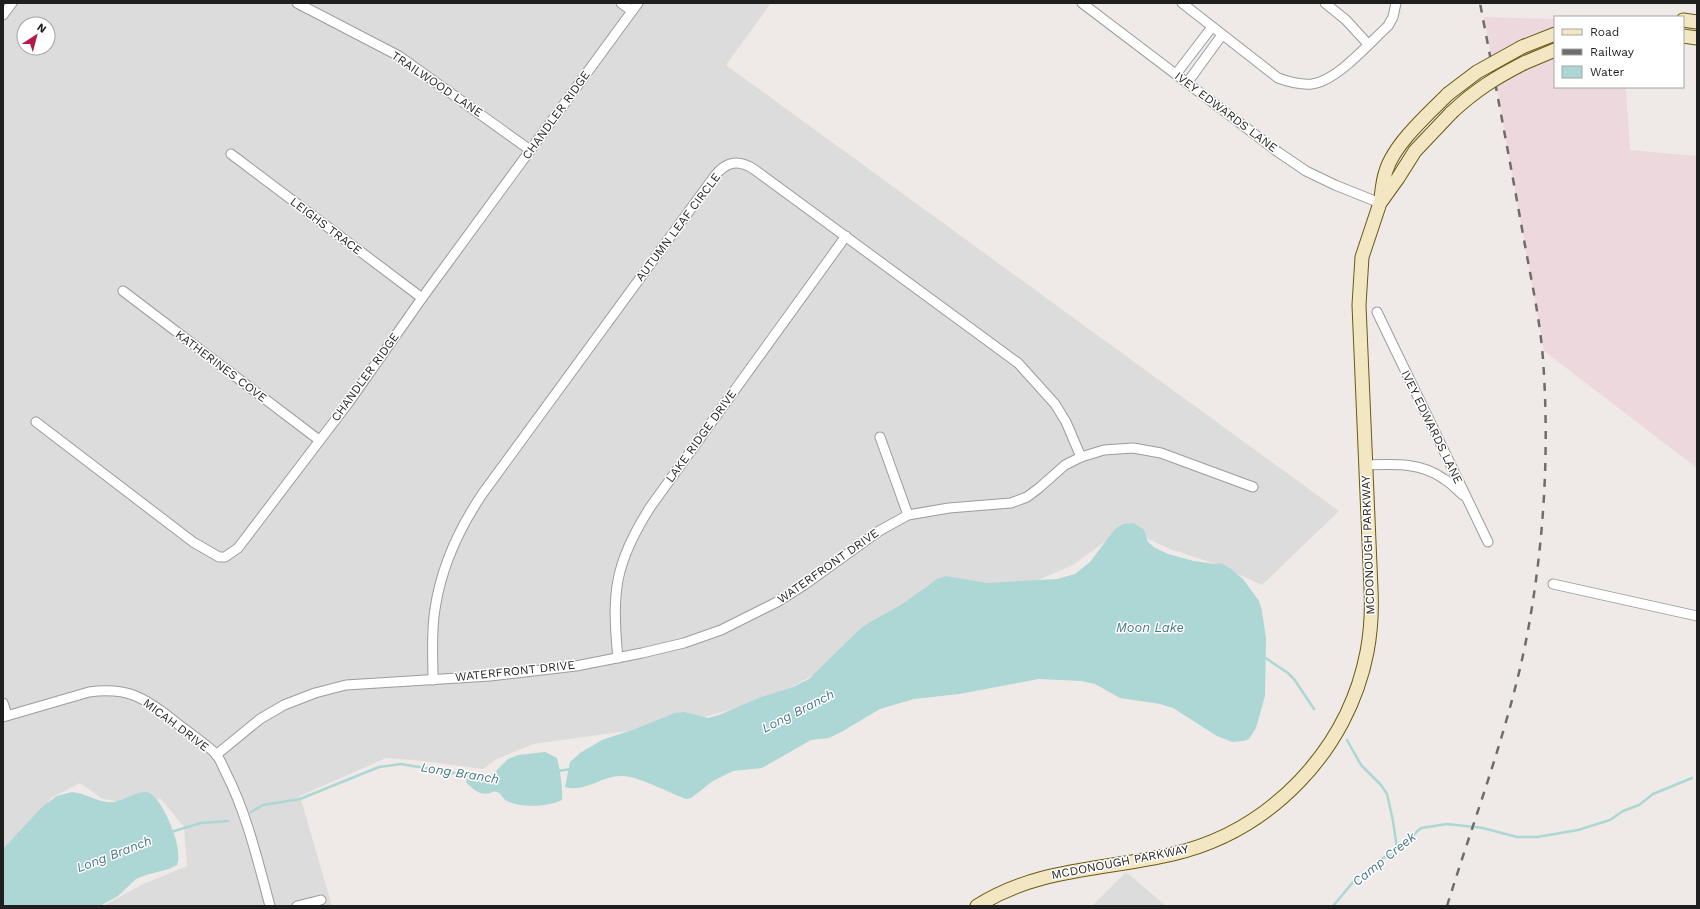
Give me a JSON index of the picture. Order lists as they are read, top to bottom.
{
  "streets": {
    "street": [
      "TRAILWOOD LANE",
      "IVEY EDWARDS LANE",
      "CHANDLER RIDGE",
      "LEIGHS TRACE",
      "AUTUMN LEAF CIRCLE",
      "KATHERINES COVE",
      "LAKE RIDGE DRIVE",
      "MCDONOUGH PARKWAY",
      "WATERFRONT DRIVE",
      "MICAH DRIVE"
    ]
  },
  "crossings": [
    ["TRAILWOOD LANE", "CHANDLER RIDGE"],
    ["IVEY EDWARDS LANE", "MCDONOUGH PARKWAY"],
    ["CHANDLER RIDGE", "LEIGHS TRACE"],
    ["CHANDLER RIDGE", "KATHERINES COVE"],
    ["AUTUMN LEAF CIRCLE", "LAKE RIDGE DRIVE"],
    ["AUTUMN LEAF CIRCLE", "WATERFRONT DRIVE"],
    ["LAKE RIDGE DRIVE", "WATERFRONT DRIVE"],
    ["WATERFRONT DRIVE", "MICAH DRIVE"]
  ],
  "water": ["Moon Lake", "Long Branch", "Camp Creek"],
  "legend": ["Road", "Railway", "Water"],
  "north": "top right"
}
